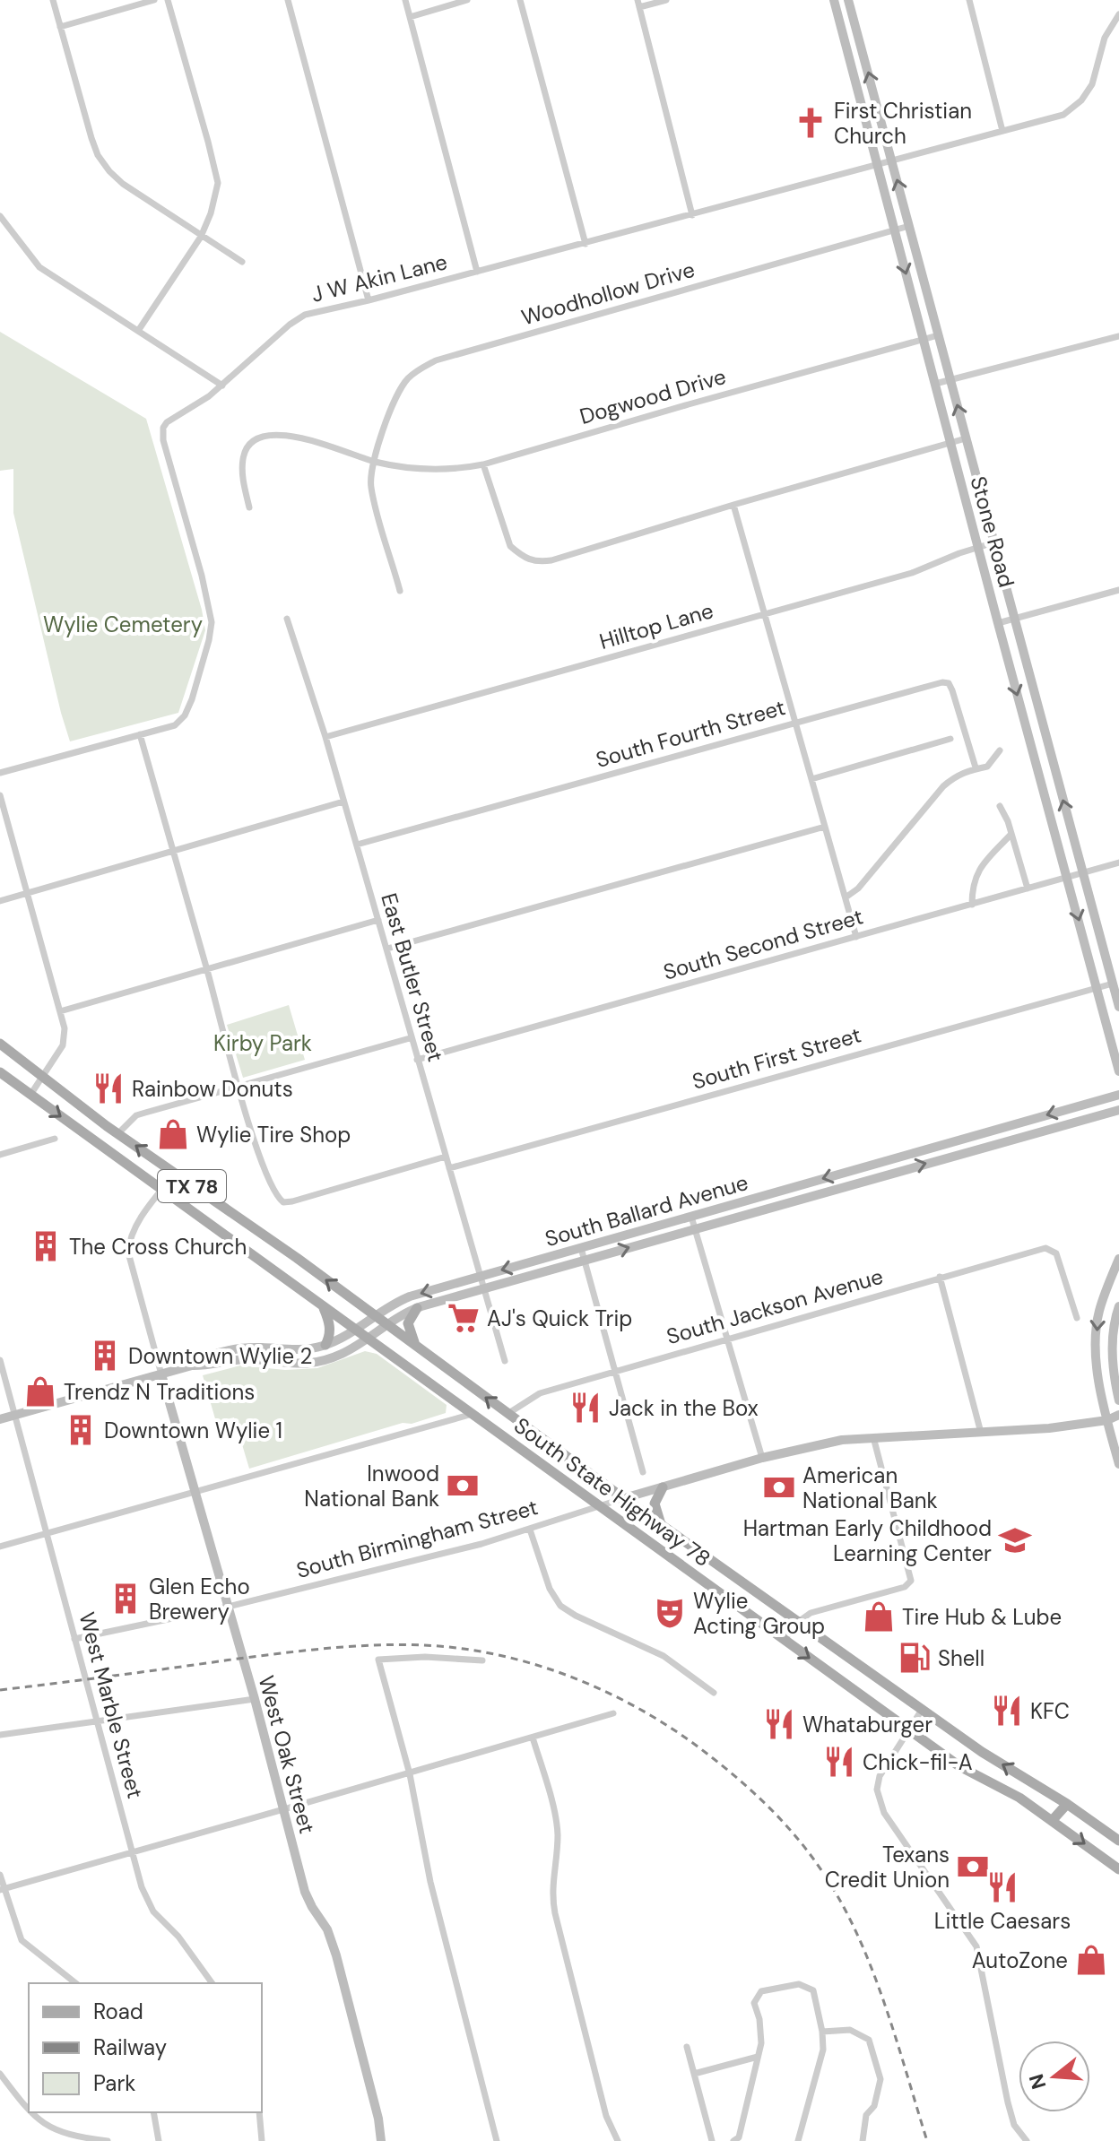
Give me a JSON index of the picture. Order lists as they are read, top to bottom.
{
  "streets": {
    "main road": [
      "Stone Road",
      "TX 78",
      "South Ballard Avenue",
      "South State Highway 78",
      "South Birmingham Street",
      "West Oak Street"
    ],
    "street": [
      "J W Akin Lane",
      "Woodhollow Drive",
      "Dogwood Drive",
      "Hilltop Lane",
      "South Fourth Street",
      "South Second Street",
      "East Butler Street",
      "South First Street",
      "South Jackson Avenue",
      "West Marble Street"
    ]
  },
  "crossings": [
    ["J W Akin Lane", "Stone Road"],
    ["Woodhollow Drive", "Dogwood Drive"],
    ["Woodhollow Drive", "Stone Road"],
    ["Dogwood Drive", "Stone Road"],
    ["Stone Road", "Hilltop Lane"],
    ["Stone Road", "South Second Street"],
    ["Stone Road", "South First Street"],
    ["Hilltop Lane", "East Butler Street"],
    ["South Fourth Street", "East Butler Street"],
    ["South Second Street", "East Butler Street"],
    ["East Butler Street", "South First Street"],
    ["East Butler Street", "South Ballard Avenue"],
    ["TX 78", "South Ballard Avenue"],
    ["TX 78", "South State Highway 78"],
    ["South Ballard Avenue", "South State Highway 78"],
    ["South Ballard Avenue", "West Marble Street"],
    ["South Ballard Avenue", "West Oak Street"],
    ["South Jackson Avenue", "South State Highway 78"],
    ["South State Highway 78", "South Birmingham Street"],
    ["South Birmingham Street", "West Marble Street"],
    ["South Birmingham Street", "West Oak Street"]
  ],
  "parks": ["Wylie Cemetery", "Kirby Park"],
  "places": {
    "church": ["First Christian Church"],
    "restaurant": [
      "Rainbow Donuts",
      "Jack in the Box",
      "KFC",
      "Whataburger",
      "Chick-fil-A",
      "Little Caesars"
    ],
    "shop": [
      "Wylie Tire Shop",
      "Trendz N Traditions",
      "Tire Hub & Lube",
      "AutoZone"
    ],
    "building": [
      "The Cross Church",
      "Downtown Wylie 2",
      "Downtown Wylie 1",
      "Glen Echo Brewery"
    ],
    "supermarket": ["AJ's Quick Trip"],
    "bank": ["Inwood National Bank", "American National Bank", "Texans Credit Union"],
    "school or university": ["Hartman Early Childhood Learning Center"],
    "theatre": ["Wylie Acting Group"],
    "fuel station": ["Shell"]
  },
  "legend": ["Road", "Railway", "Park"],
  "north": "left"
}
